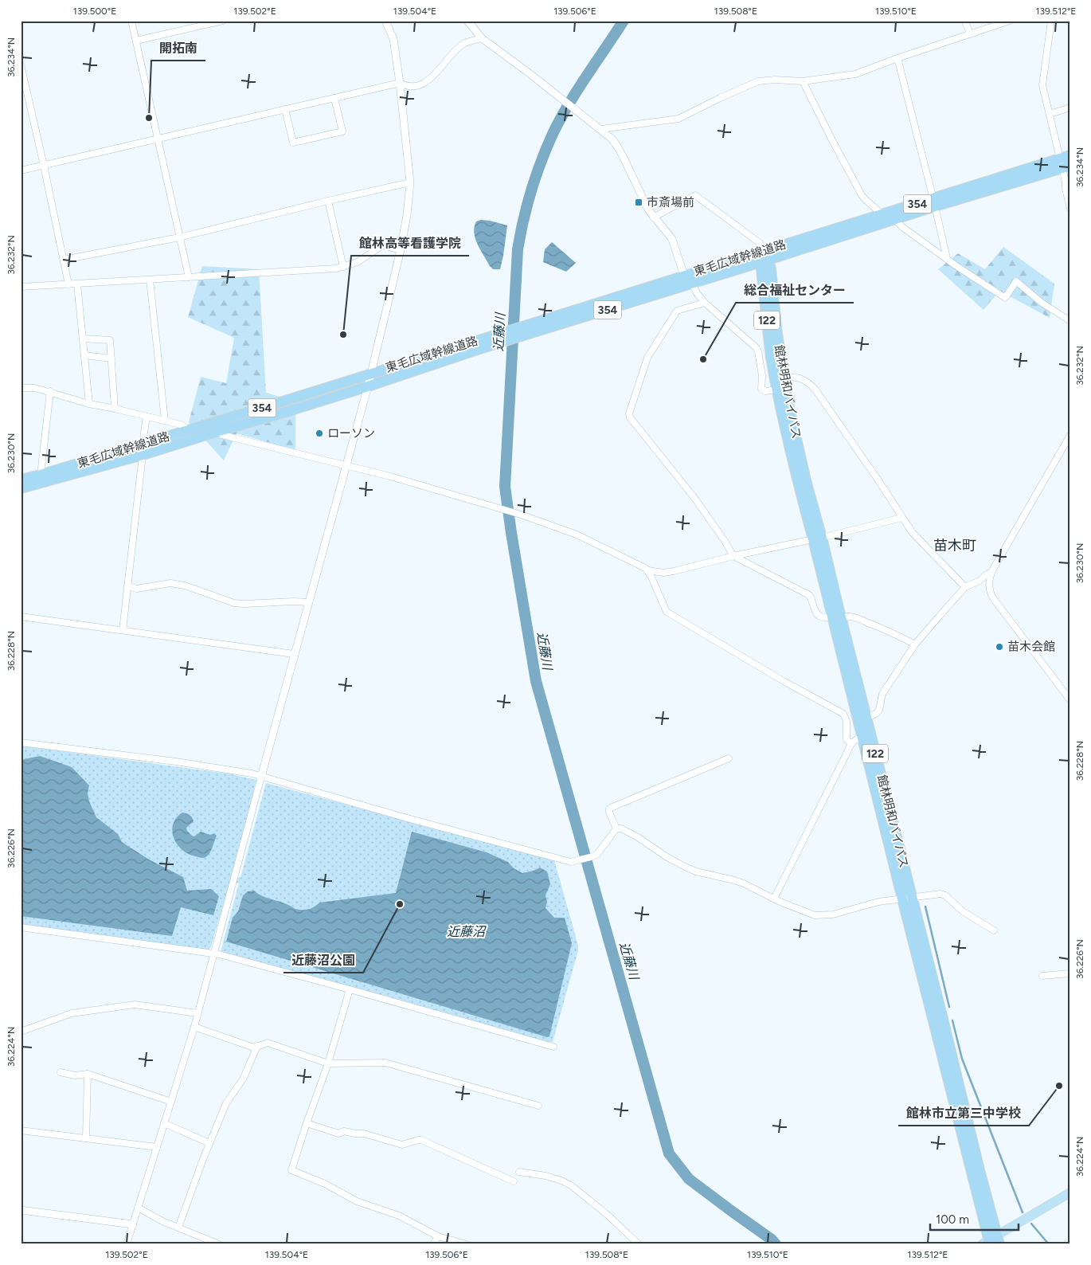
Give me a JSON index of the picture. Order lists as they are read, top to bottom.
{
  "streets": {
    "highway": [
      "354",
      "東毛広域幹線道路",
      "122",
      "館林明和バイパス"
    ]
  },
  "crossings": [
    ["東毛広域幹線道路", "館林明和バイパス"]
  ],
  "districts": ["苗木町"],
  "water": ["近藤川", "近藤沼"],
  "places": {
    "other": [
      "開拓南",
      "館林高等看護学院",
      "総合福祉センター",
      "ローソン",
      "苗木会館",
      "近藤沼公園",
      "館林市立第三中学校"
    ],
    "transit": ["市斎場前"]
  },
  "scale_bar": "100 m",
  "coordinates": [
    "139.500°E",
    "139.502°E",
    "139.504°E",
    "139.506°E",
    "139.508°E",
    "139.510°E",
    "139.512°E",
    "36.234°N",
    "36.232°N",
    "36.230°N",
    "36.228°N",
    "36.226°N",
    "36.224°N"
  ]
}
